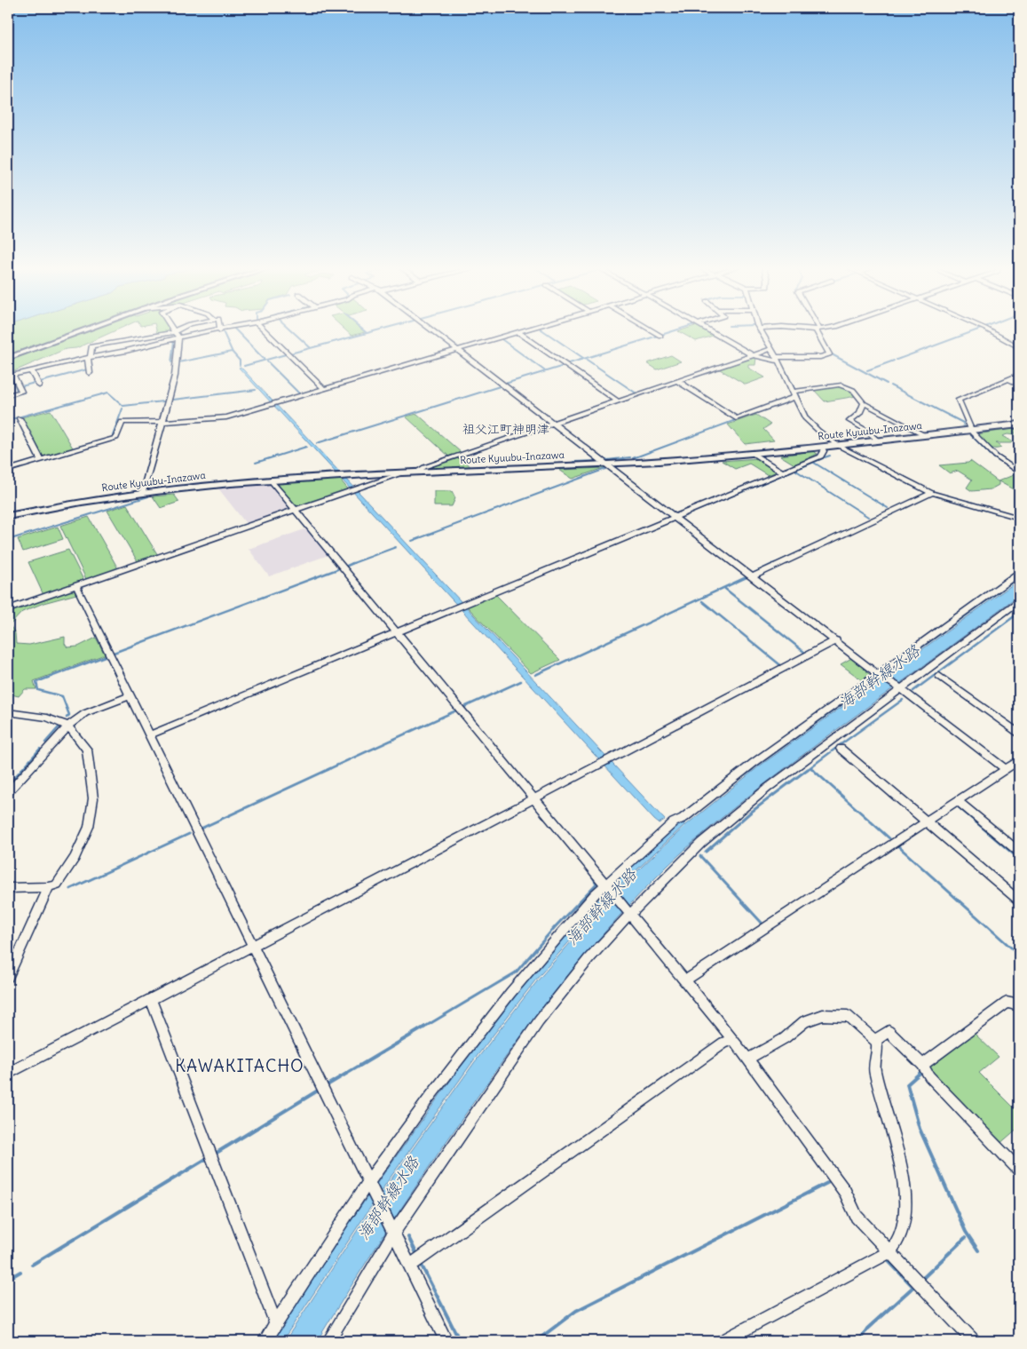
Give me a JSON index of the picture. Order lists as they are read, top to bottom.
{
  "streets": {
    "main road": ["Route Kyuubu-Inazawa"]
  },
  "districts": ["祖父江町神明津", "KAWAKITACHO"],
  "water": ["海部幹線水路"]
}
